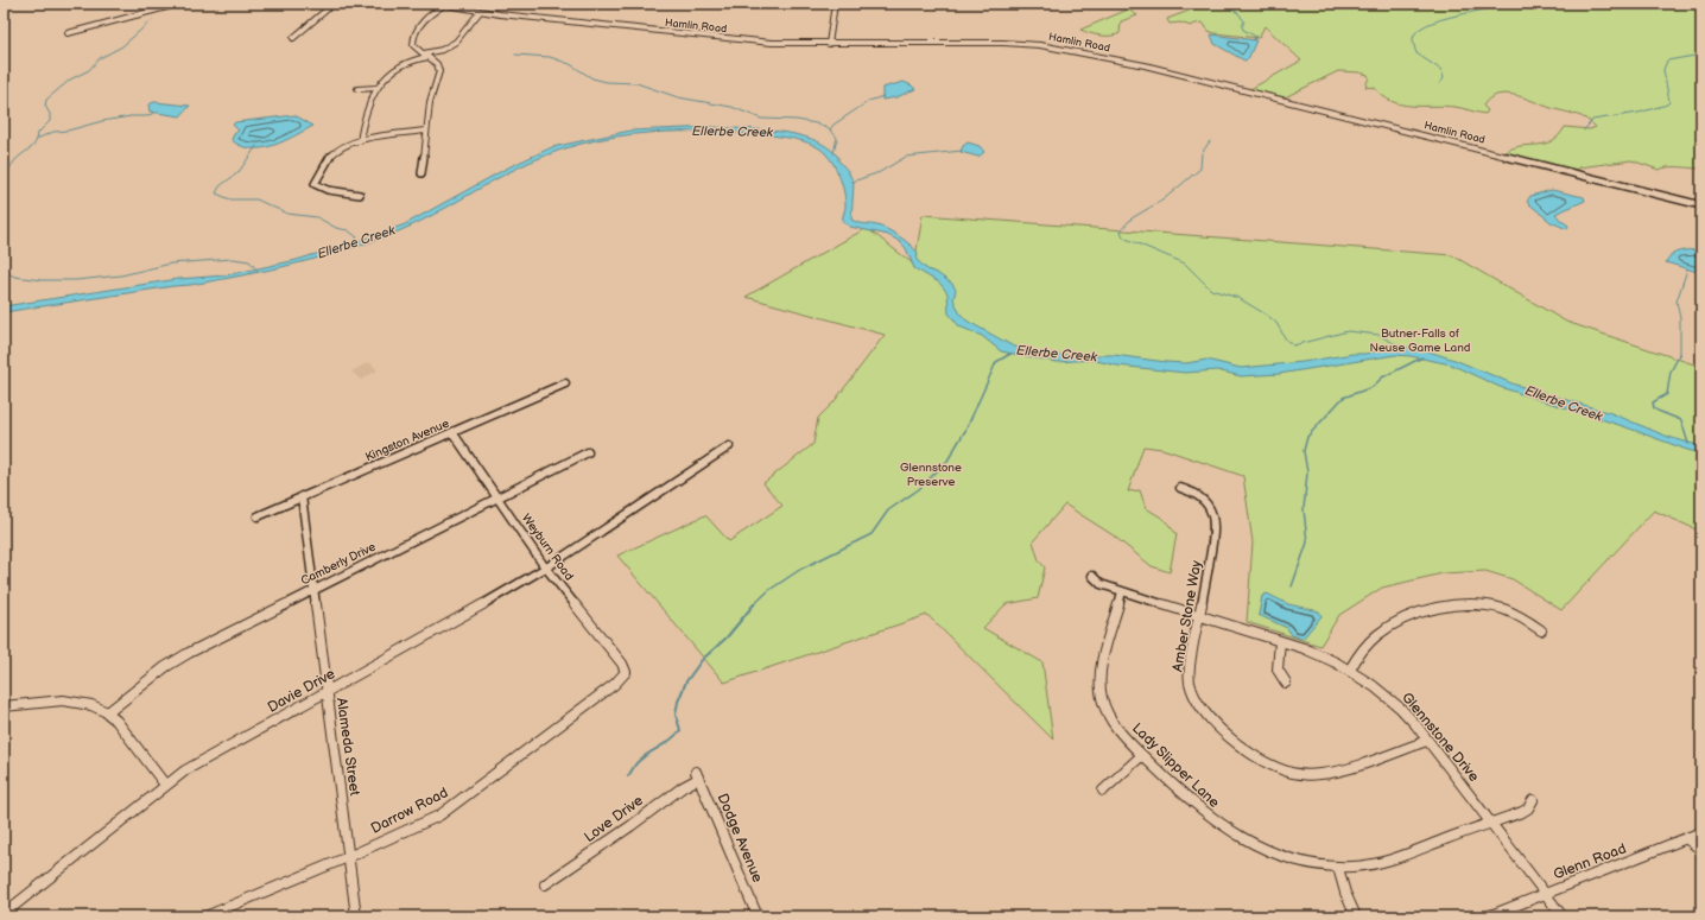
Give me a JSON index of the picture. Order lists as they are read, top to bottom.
{
  "streets": {
    "street": [
      "Hamlin Road",
      "Kingston Avenue",
      "Weyburn Road",
      "Camberly Drive",
      "Amber Stone Way",
      "Davie Drive",
      "Glennstone Drive",
      "Alameda Street",
      "Lady Slipper Lane",
      "Darrow Road",
      "Love Drive",
      "Dodge Avenue",
      "Glenn Road"
    ]
  },
  "crossings": [
    ["Kingston Avenue", "Weyburn Road"],
    ["Kingston Avenue", "Alameda Street"],
    ["Weyburn Road", "Camberly Drive"],
    ["Weyburn Road", "Davie Drive"],
    ["Weyburn Road", "Darrow Road"],
    ["Camberly Drive", "Alameda Street"],
    ["Amber Stone Way", "Glennstone Drive"],
    ["Davie Drive", "Alameda Street"],
    ["Glennstone Drive", "Lady Slipper Lane"],
    ["Glennstone Drive", "Glenn Road"],
    ["Alameda Street", "Darrow Road"],
    ["Love Drive", "Dodge Avenue"]
  ],
  "water": ["Ellerbe Creek"],
  "parks": ["Butner-Falls of Neuse Game Land", "Glennstone Preserve"]
}
